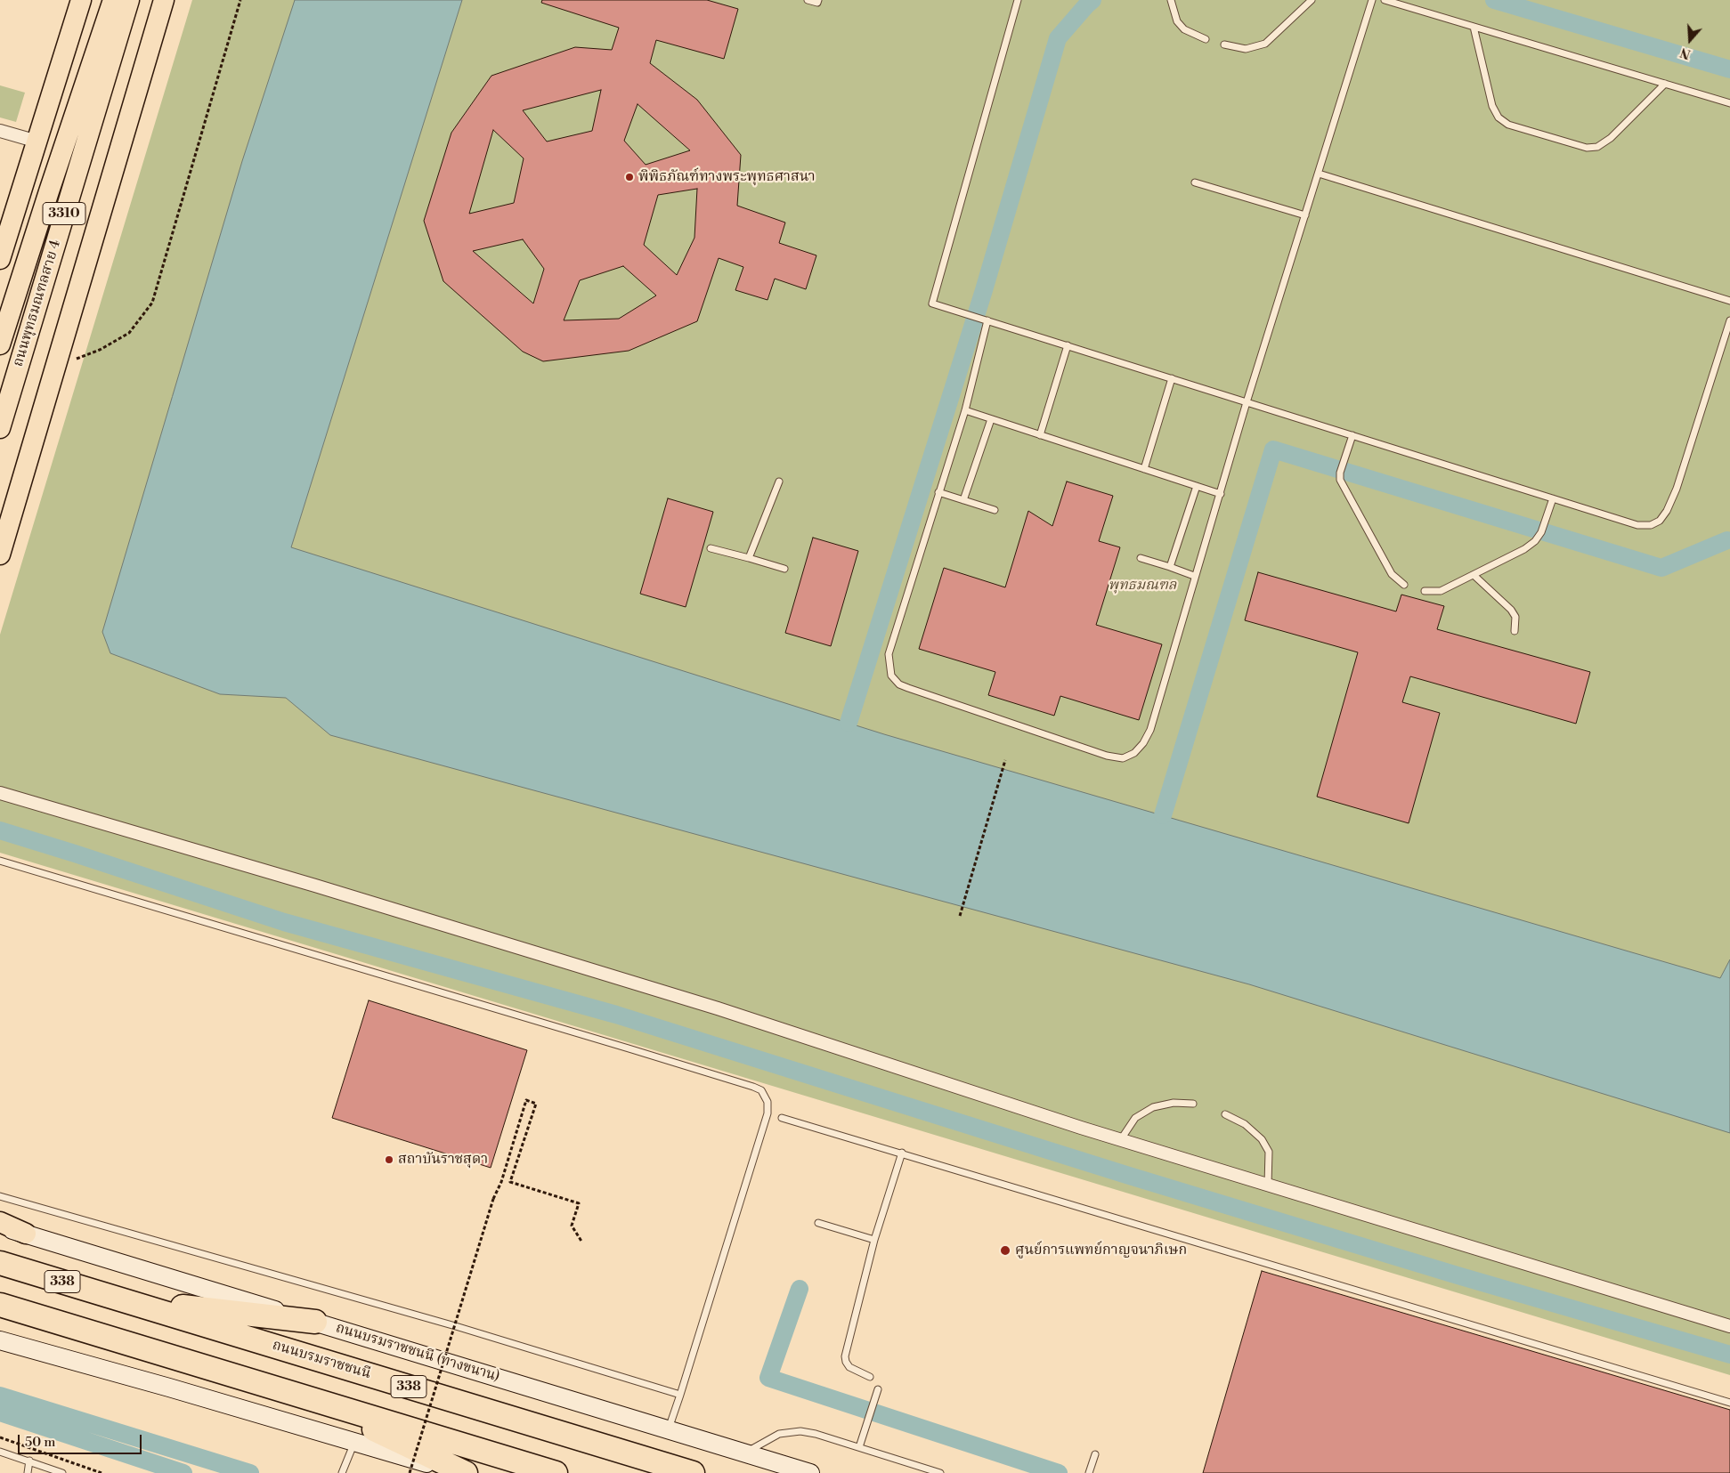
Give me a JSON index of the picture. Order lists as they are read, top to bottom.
{
  "streets": {
    "highway": ["338", "ถนนบรมราชชนนี"],
    "main road": ["3310", "ถนนพุทธมณฑลสาย 4", "ถนนบรมราชชนนี (ทางขนาน)"]
  },
  "parks": ["พุทธมณฑล"],
  "places": ["พิพิธภัณฑ์ทางพระพุทธศาสนา", "สถาบันราชสุดา", "ศูนย์การแพทย์กาญจนาภิเษก"],
  "scale_bar": "50 m",
  "north": "bottom"
}
